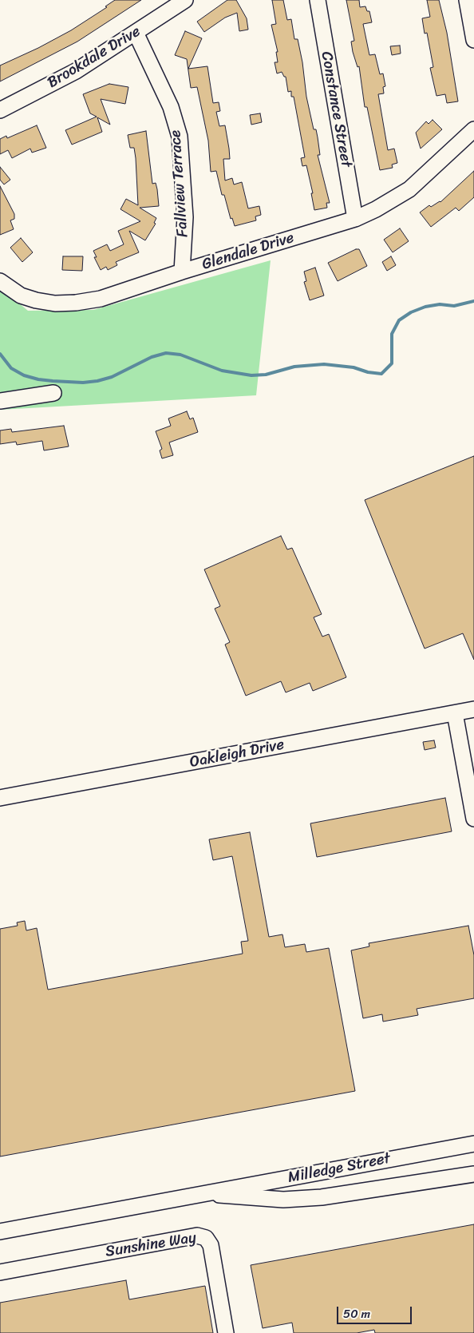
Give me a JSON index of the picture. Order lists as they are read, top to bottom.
{
  "streets": {
    "street": [
      "Brookdale Drive",
      "Constance Street",
      "Fallview Terrace",
      "Glendale Drive",
      "Oakleigh Drive",
      "Milledge Street",
      "Sunshine Way"
    ]
  },
  "crossings": [
    ["Brookdale Drive", "Fallview Terrace"],
    ["Constance Street", "Glendale Drive"],
    ["Fallview Terrace", "Glendale Drive"]
  ],
  "scale_bar": "50 m"
}
